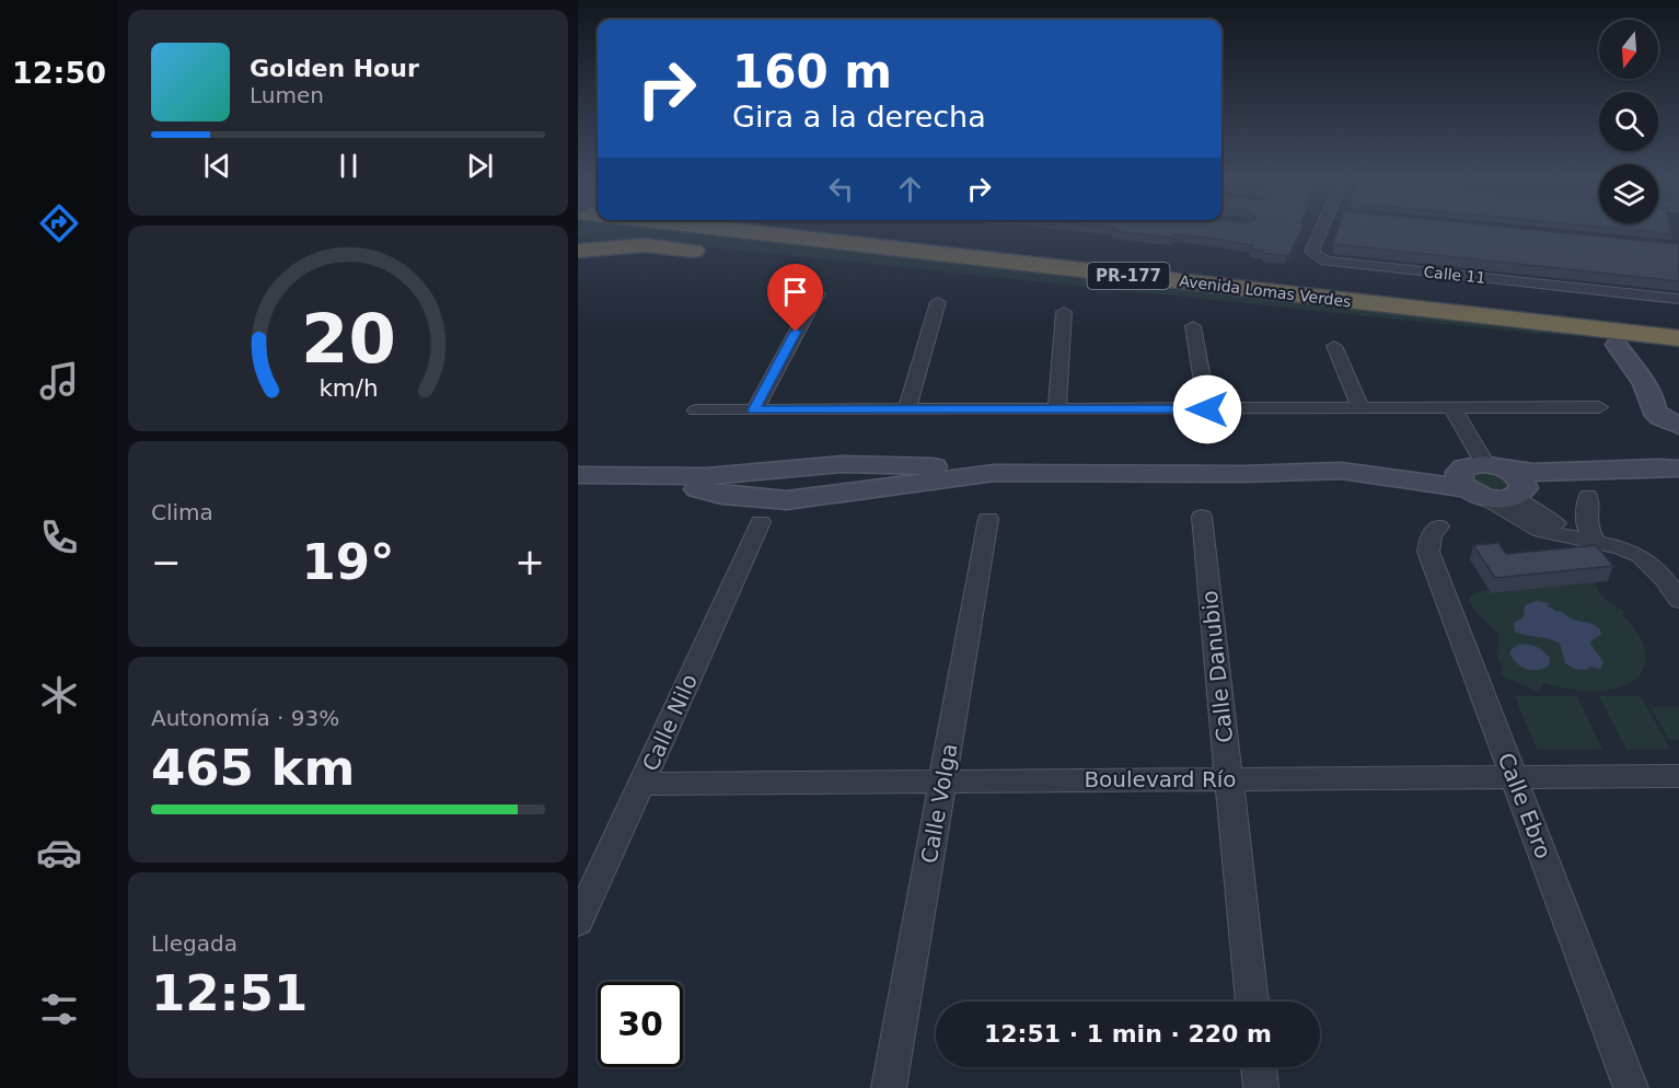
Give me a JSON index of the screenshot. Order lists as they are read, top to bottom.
{
  "streets": {
    "highway": ["PR-177", "Avenida Lomas Verdes"],
    "street": [
      "Calle 11",
      "Calle Danubio",
      "Calle Nilo",
      "Boulevard Río",
      "Calle Volga",
      "Calle Ebro"
    ]
  },
  "crossings": [
    ["Calle Danubio", "Boulevard Río"],
    ["Calle Nilo", "Boulevard Río"],
    ["Boulevard Río", "Calle Volga"],
    ["Boulevard Río", "Calle Ebro"]
  ],
  "north": "bottom",
  "page": {
    "tabs": "12:50",
    "turn": ["160 m", "Gira a la derecha"],
    "song": ["Golden Hour", "Lumen"],
    "tile": [
      "Clima",
      ["Autonomía · 93%", "465 km"],
      ["Llegada", "12:51"]
    ],
    "heat": ["−", "19°", "+"],
    "limit": "30",
    "trip": "12:51 · 1 min · 220 m",
    "gauge": ["20", "km/h"]
  }
}
